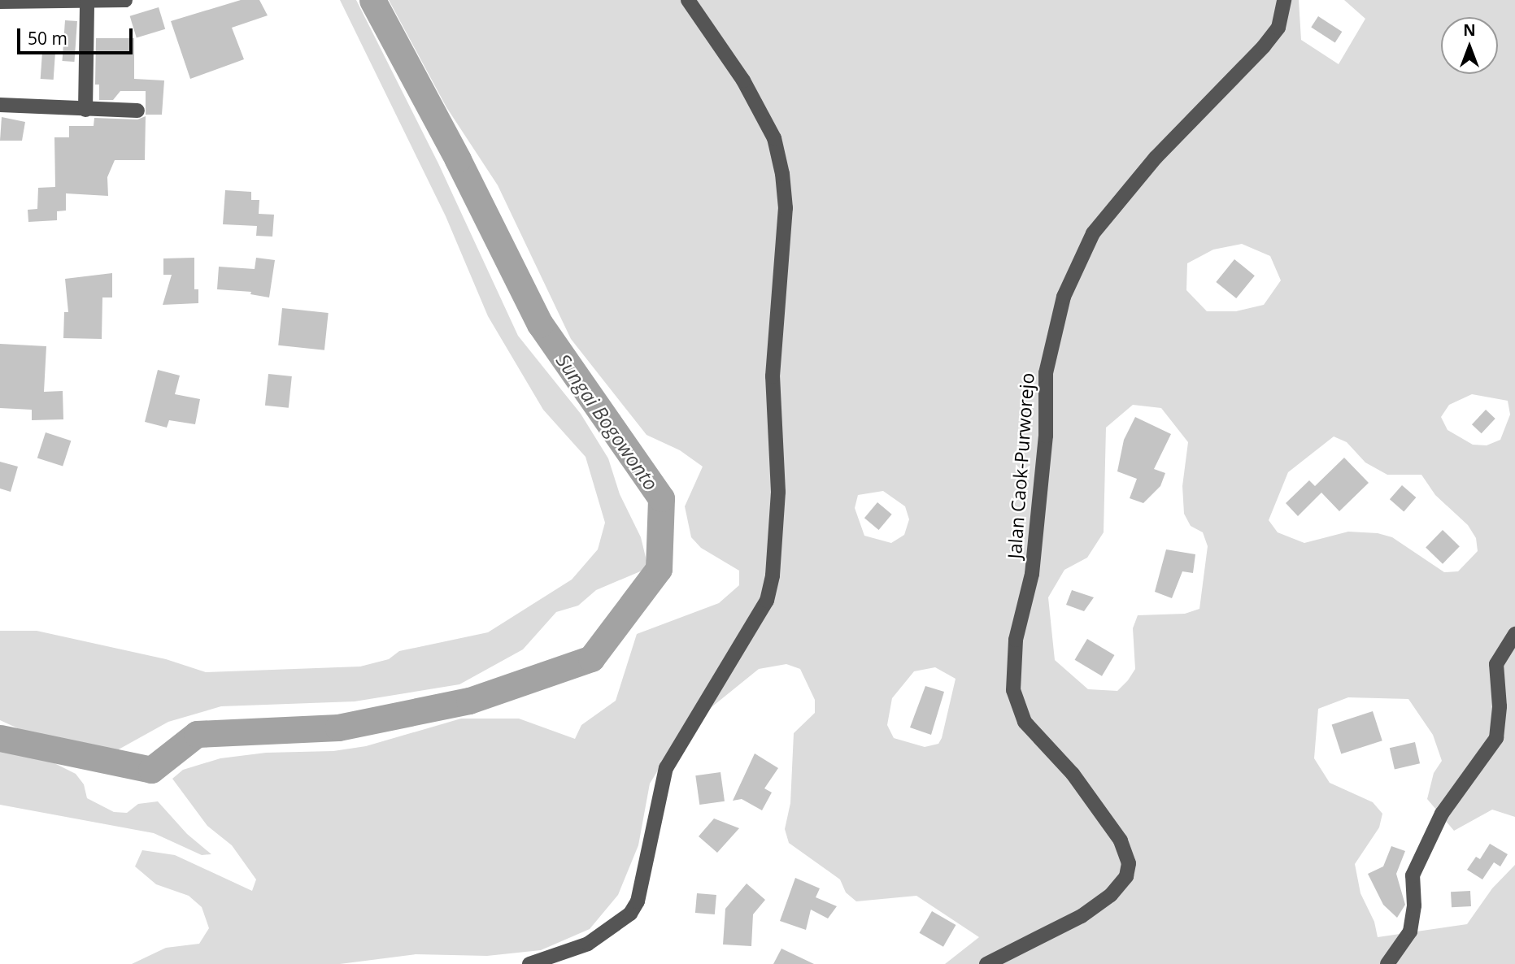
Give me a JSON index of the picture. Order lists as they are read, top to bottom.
{
  "streets": {
    "street": ["Jalan Caok-Purworejo"]
  },
  "water": ["Sungai Bogowonto"],
  "scale_bar": "50 m",
  "north": "top"
}
